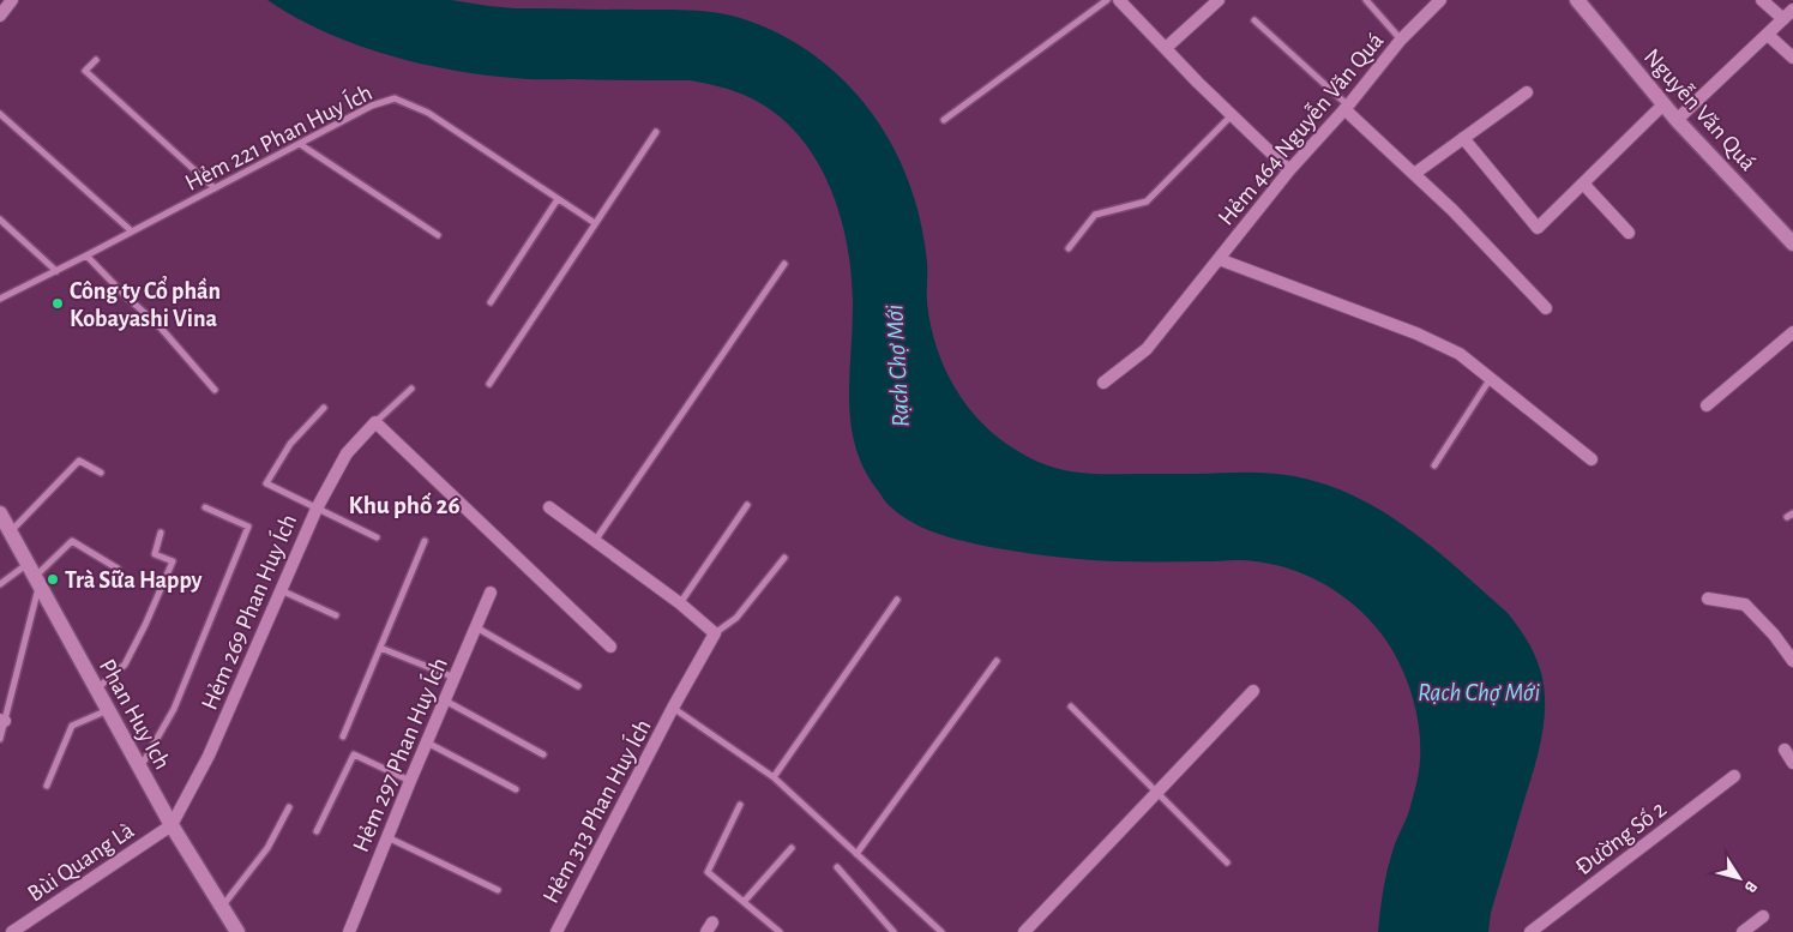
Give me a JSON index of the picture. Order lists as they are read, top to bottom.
{
  "streets": {
    "main road": ["Nguyễn Văn Quá", "Phan Huy Ich"],
    "street": [
      "Hẻm 464 Nguyễn Văn Quá",
      "Hẻm 269 Phan Huy Ích",
      "Hẻm 297 Phan Huy Ích",
      "Hẻm 313 Phan Huy Ích",
      "Đường Số 2",
      "Bùi Quang Là"
    ],
    "lane": ["Hẻm 221 Phan Huy Ích"]
  },
  "crossings": [
    ["Hẻm 269 Phan Huy Ích", "Phan Huy Ich"],
    ["Hẻm 269 Phan Huy Ích", "Bùi Quang Là"],
    ["Phan Huy Ich", "Bùi Quang Là"]
  ],
  "districts": ["Khu phố 26"],
  "water": ["Rạch Chợ Mới"],
  "places": ["Công ty Cổ phần Kobayashi Vina", "Trà Sữa Happy"],
  "north": "bottom right"
}
